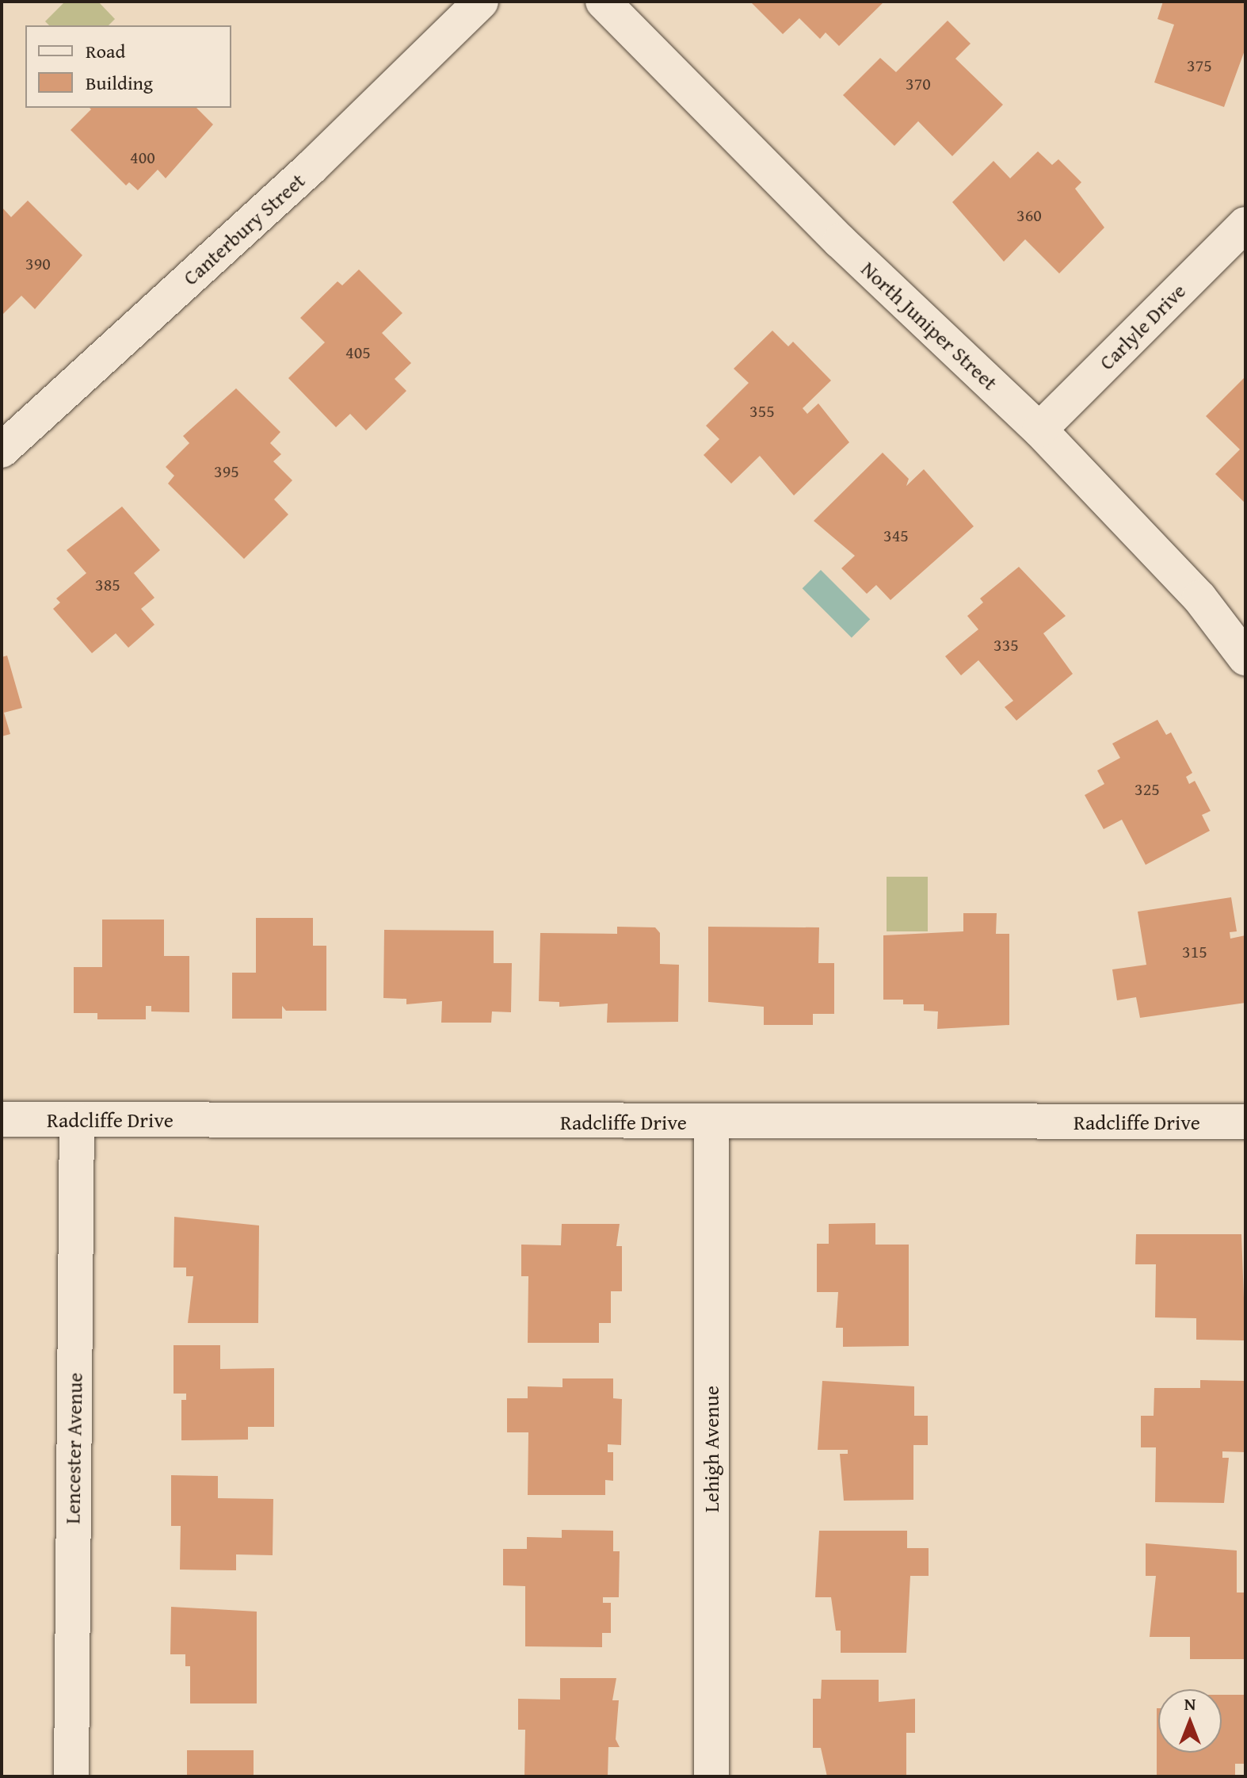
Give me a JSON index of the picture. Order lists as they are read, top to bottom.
{
  "streets": {
    "street": [
      "Canterbury Street",
      "North Juniper Street",
      "Carlyle Drive",
      "Radcliffe Drive",
      "Lencester Avenue",
      "Lehigh Avenue"
    ]
  },
  "crossings": [
    ["North Juniper Street", "Carlyle Drive"],
    ["Radcliffe Drive", "Lencester Avenue"],
    ["Radcliffe Drive", "Lehigh Avenue"]
  ],
  "house_numbers": [
    "375",
    "370",
    "400",
    "360",
    "390",
    "405",
    "355",
    "395",
    "345",
    "385",
    "335",
    "325",
    "315"
  ],
  "legend": ["Road", "Building"],
  "north": "top"
}
